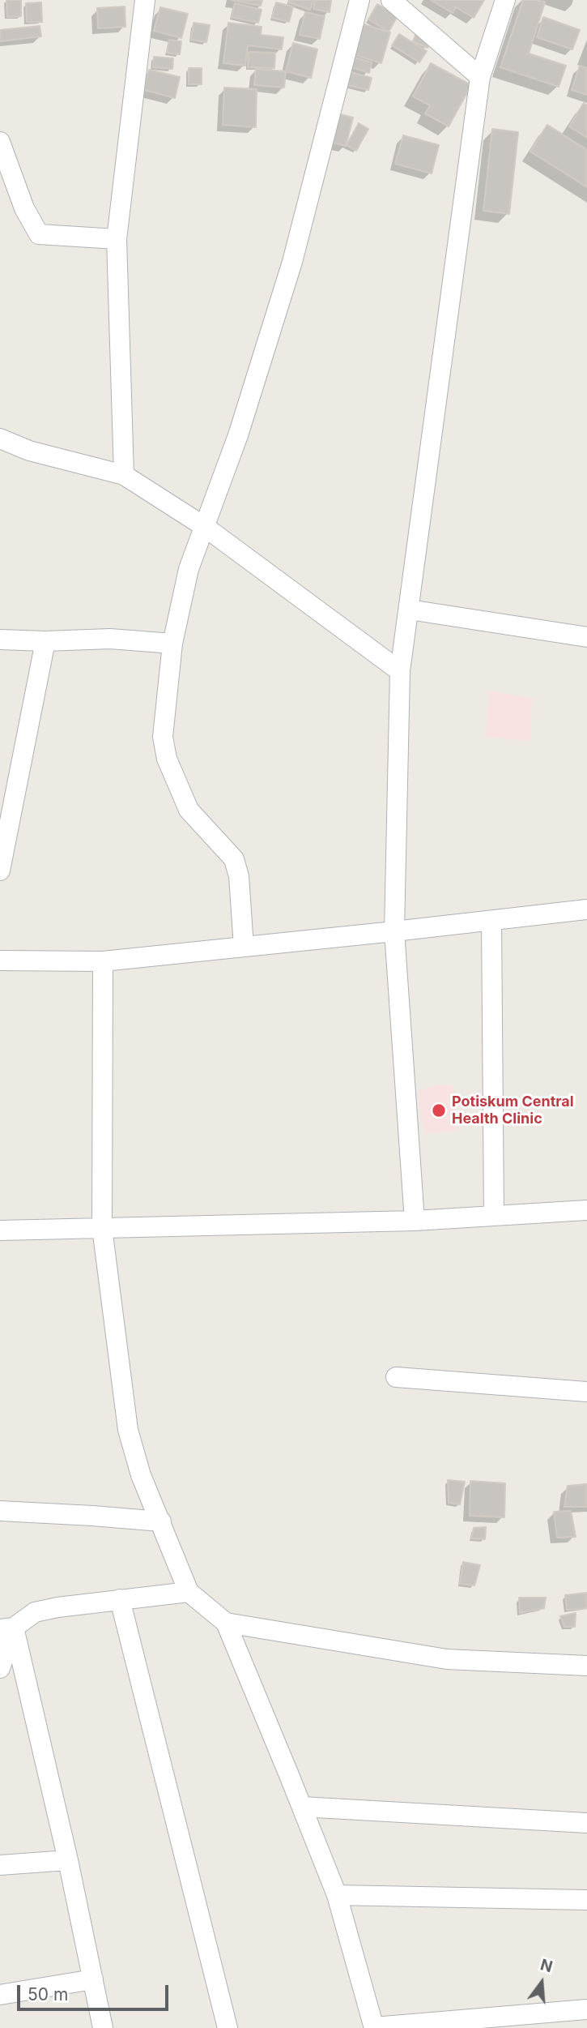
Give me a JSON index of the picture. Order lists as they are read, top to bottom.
{
  "places": ["Potiskum Central Health Clinic"],
  "scale_bar": "50 m",
  "north": "top"
}
